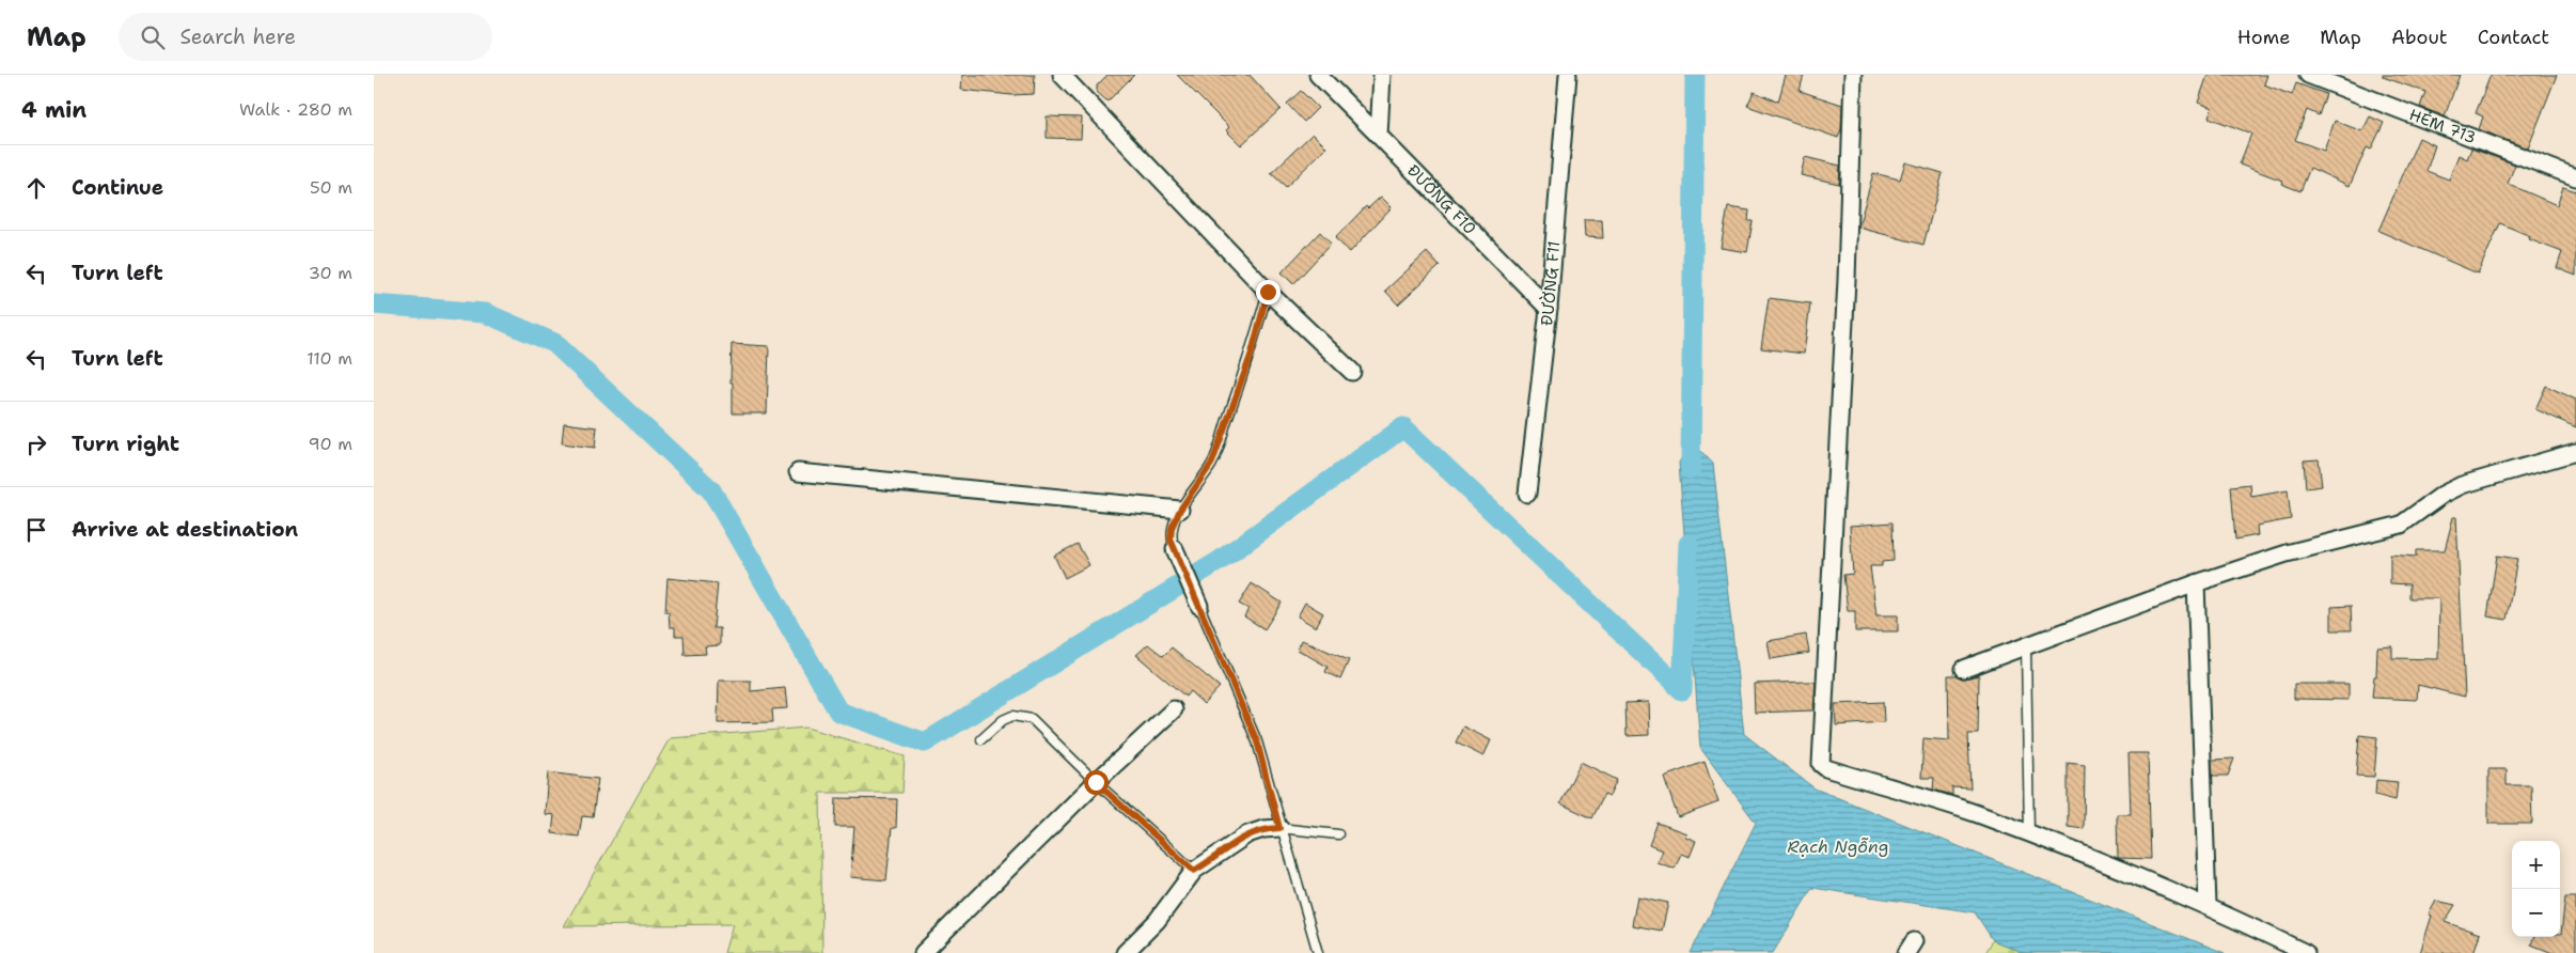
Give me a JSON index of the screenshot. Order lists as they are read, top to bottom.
{
  "streets": {
    "street": ["HẺM 713", "ĐƯỜNG F10", "ĐƯỜNG F11"]
  },
  "crossings": [
    ["ĐƯỜNG F10", "ĐƯỜNG F11"]
  ],
  "water": ["Rạch Ngỗng"],
  "page": {
    "header": "Map",
    "search": "Search here",
    "nav": [
      "Home",
      "Map",
      "About",
      "Contact"
    ],
    "heading": ["4 min", "Walk · 280 m"],
    "list": [
      ["Continue", "50 m"],
      ["Turn left", "30 m"],
      ["Turn left", "110 m"],
      ["Turn right", "90 m"],
      "Arrive at destination"
    ],
    "map_buttons": ["+", "−"]
  }
}
